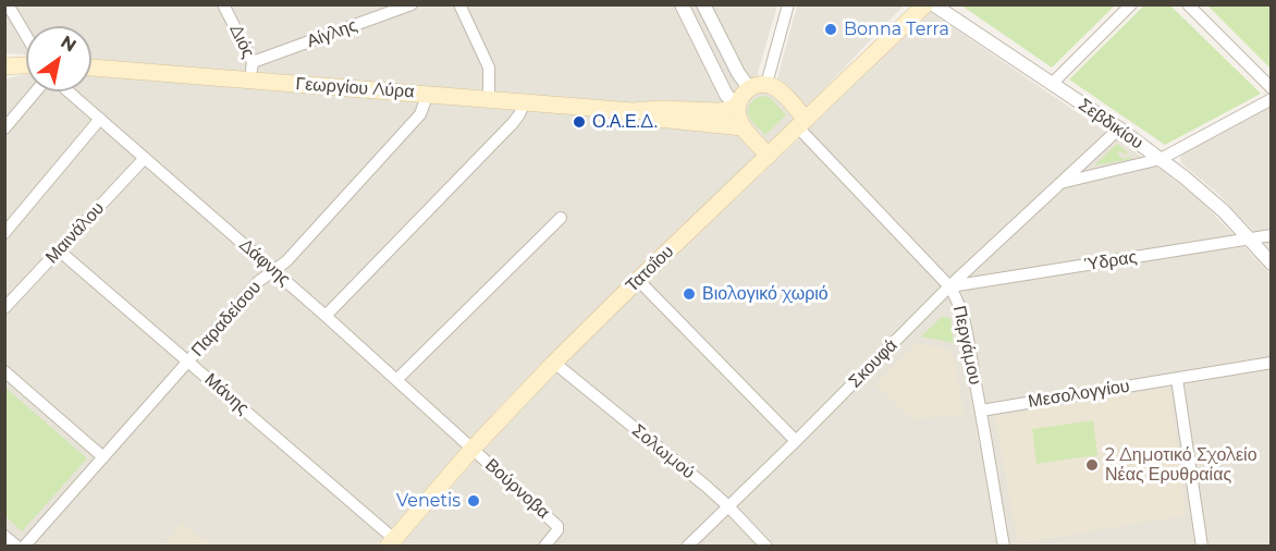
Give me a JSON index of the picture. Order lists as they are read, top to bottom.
{
  "streets": {
    "main road": ["Γεωργίου Λύρα", "Τατοΐου"],
    "street": [
      "Αίγλης",
      "Διός",
      "Σεβδικίου",
      "Μαινάλου",
      "Ύδρας",
      "Δάφνης",
      "Παραδείσου",
      "Περγάμου",
      "Σκουφά",
      "Μάνης",
      "Μεσολογγίου",
      "Σολωμού",
      "Βούρνοβα"
    ]
  },
  "crossings": [
    ["Αίγλης", "Διός"],
    ["Διός", "Γεωργίου Λύρα"],
    ["Γεωργίου Λύρα", "Τατοΐου"],
    ["Γεωργίου Λύρα", "Παραδείσου"],
    ["Γεωργίου Λύρα", "Περγάμου"],
    ["Σεβδικίου", "Ύδρας"],
    ["Σεβδικίου", "Τατοΐου"],
    ["Σεβδικίου", "Σκουφά"],
    ["Μαινάλου", "Δάφνης"],
    ["Μαινάλου", "Μάνης"],
    ["Ύδρας", "Περγάμου"],
    ["Ύδρας", "Σκουφά"],
    ["Δάφνης", "Τατοΐου"],
    ["Δάφνης", "Παραδείσου"],
    ["Δάφνης", "Βούρνοβα"],
    ["Τατοΐου", "Περγάμου"],
    ["Τατοΐου", "Μάνης"],
    ["Τατοΐου", "Σολωμού"],
    ["Τατοΐου", "Βούρνοβα"],
    ["Παραδείσου", "Μάνης"],
    ["Περγάμου", "Σκουφά"],
    ["Περγάμου", "Μεσολογγίου"],
    ["Σκουφά", "Σολωμού"]
  ],
  "places": [
    "Bonna Terra",
    "Ο.Α.Ε.Δ.",
    "Βιολογικό χωριό",
    "2 Δημοτικό Σχολείο Νέας Ερυθραίας",
    "Venetis"
  ],
  "north": "top right"
}
